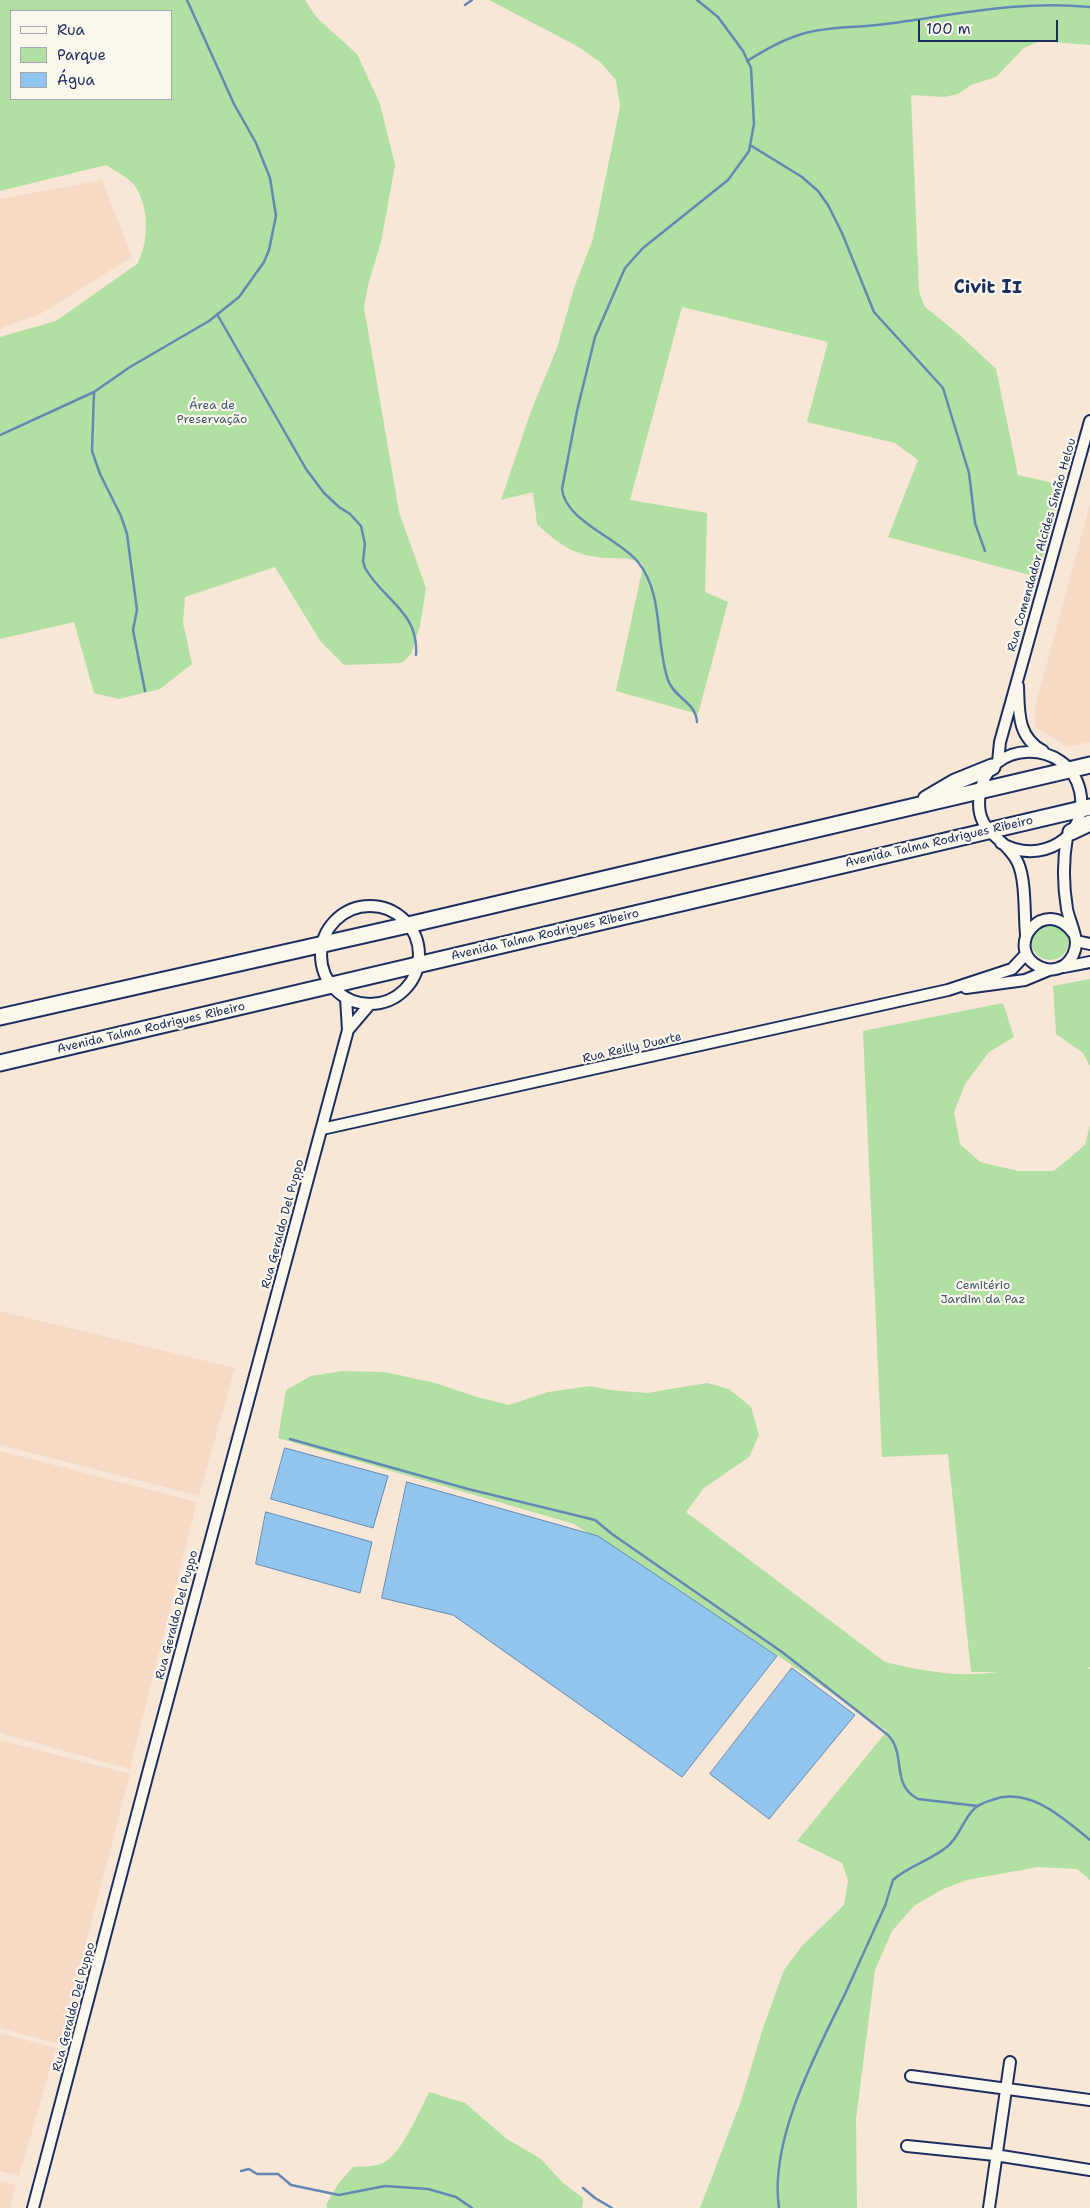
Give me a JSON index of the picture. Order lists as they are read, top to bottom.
{
  "streets": {
    "main road": ["Avenida Talma Rodrigues Ribeiro"],
    "street": ["Rua Comendador Alcides Simão Helou", "Rua Reilly Duarte", "Rua Geraldo Del Puppo"]
  },
  "crossings": [
    ["Rua Reilly Duarte", "Rua Geraldo Del Puppo"]
  ],
  "districts": ["Civit II"],
  "parks": ["Área de Preservação", "Cemitério Jardim da Paz"],
  "legend": ["Rua", "Parque", "Água"],
  "scale_bar": "100 m"
}
